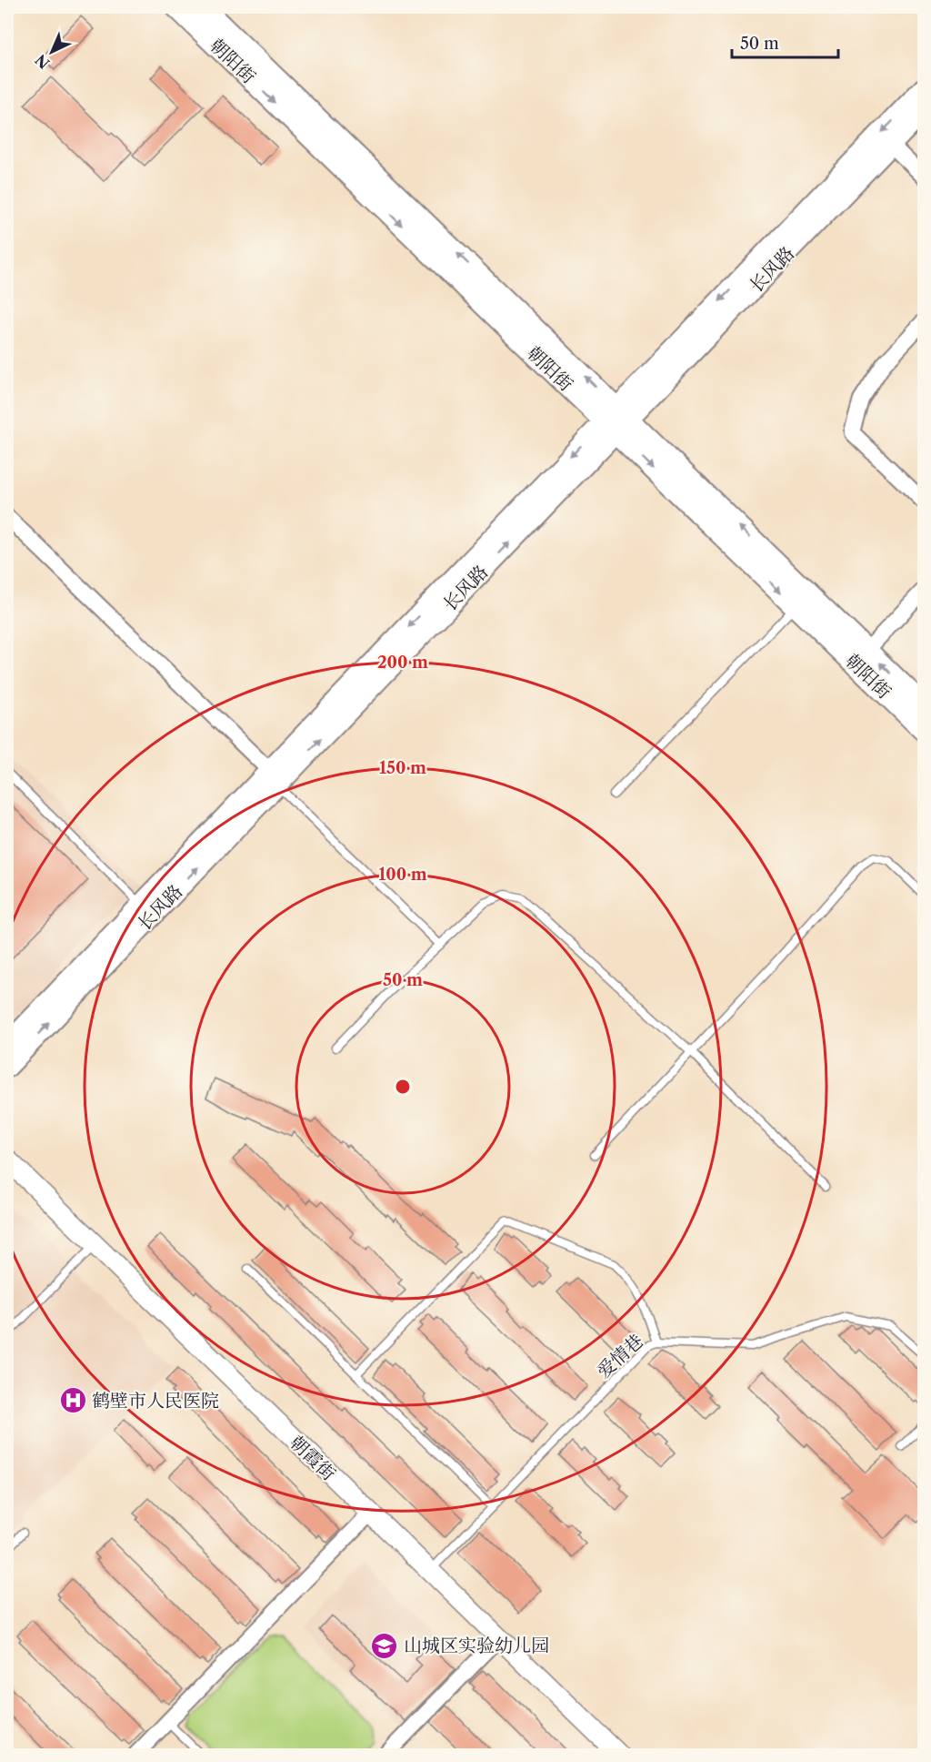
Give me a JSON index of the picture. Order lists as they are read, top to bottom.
{
  "streets": {
    "main road": ["朝阳街", "长风路"],
    "street": ["朝霞街"],
    "lane": ["爱情巷"]
  },
  "crossings": [
    ["朝阳街", "长风路"],
    ["爱情巷", "朝霞街"]
  ],
  "places": {
    "hospital": ["鹤壁市人民医院"],
    "school or university": ["山城区实验幼儿园"]
  },
  "scale_bar": "50 m",
  "north": "bottom left",
  "rings": [
    "200 m",
    "150 m",
    "100 m",
    "50 m"
  ]
}
